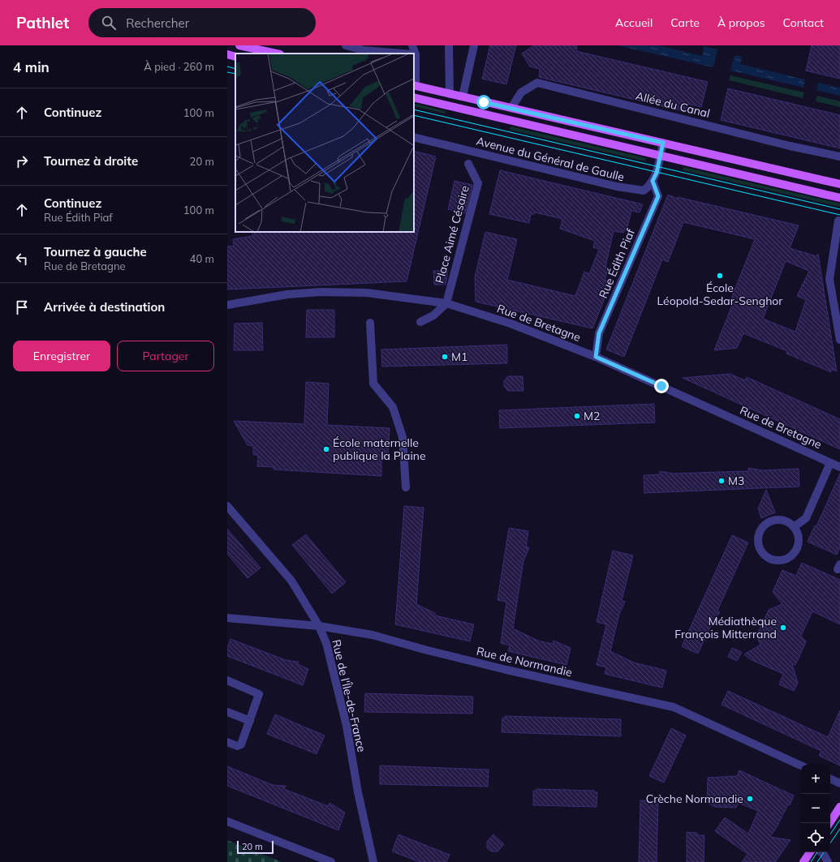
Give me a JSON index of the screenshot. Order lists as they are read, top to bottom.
{
  "streets": {
    "street": [
      "Allée du Canal",
      "Avenue du Général de Gaulle",
      "Place Aimé Césaire",
      "Rue Édith Piaf",
      "Rue de Bretagne",
      "Rue de Normandie",
      "Rue de l'Île-de-France"
    ]
  },
  "crossings": [
    ["Avenue du Général de Gaulle", "Rue Édith Piaf"],
    ["Place Aimé Césaire", "Rue de Bretagne"],
    ["Rue Édith Piaf", "Rue de Bretagne"],
    ["Rue de Normandie", "Rue de l'Île-de-France"]
  ],
  "places": [
    "École Léopold-Sedar-Senghor",
    "M1",
    "M2",
    "École maternelle publique la Plaine",
    "M3",
    "Médiathèque François Mitterrand",
    "Crèche Normandie"
  ],
  "scale_bar": "20 m",
  "page": {
    "header": "Pathlet",
    "search": "Rechercher",
    "nav": [
      "Accueil",
      "Carte",
      "À propos",
      "Contact"
    ],
    "heading": ["4 min", "À pied · 260 m"],
    "list": [
      ["Continuez", "100 m"],
      ["Tournez à droite", "20 m"],
      ["Continuez", "Rue Édith Piaf", "100 m"],
      ["Tournez à gauche", "Rue de Bretagne", "40 m"],
      "Arrivée à destination"
    ],
    "buttons": ["Enregistrer", "Partager"],
    "map_buttons": ["+", "−"],
    "scale": "20 m"
  }
}
